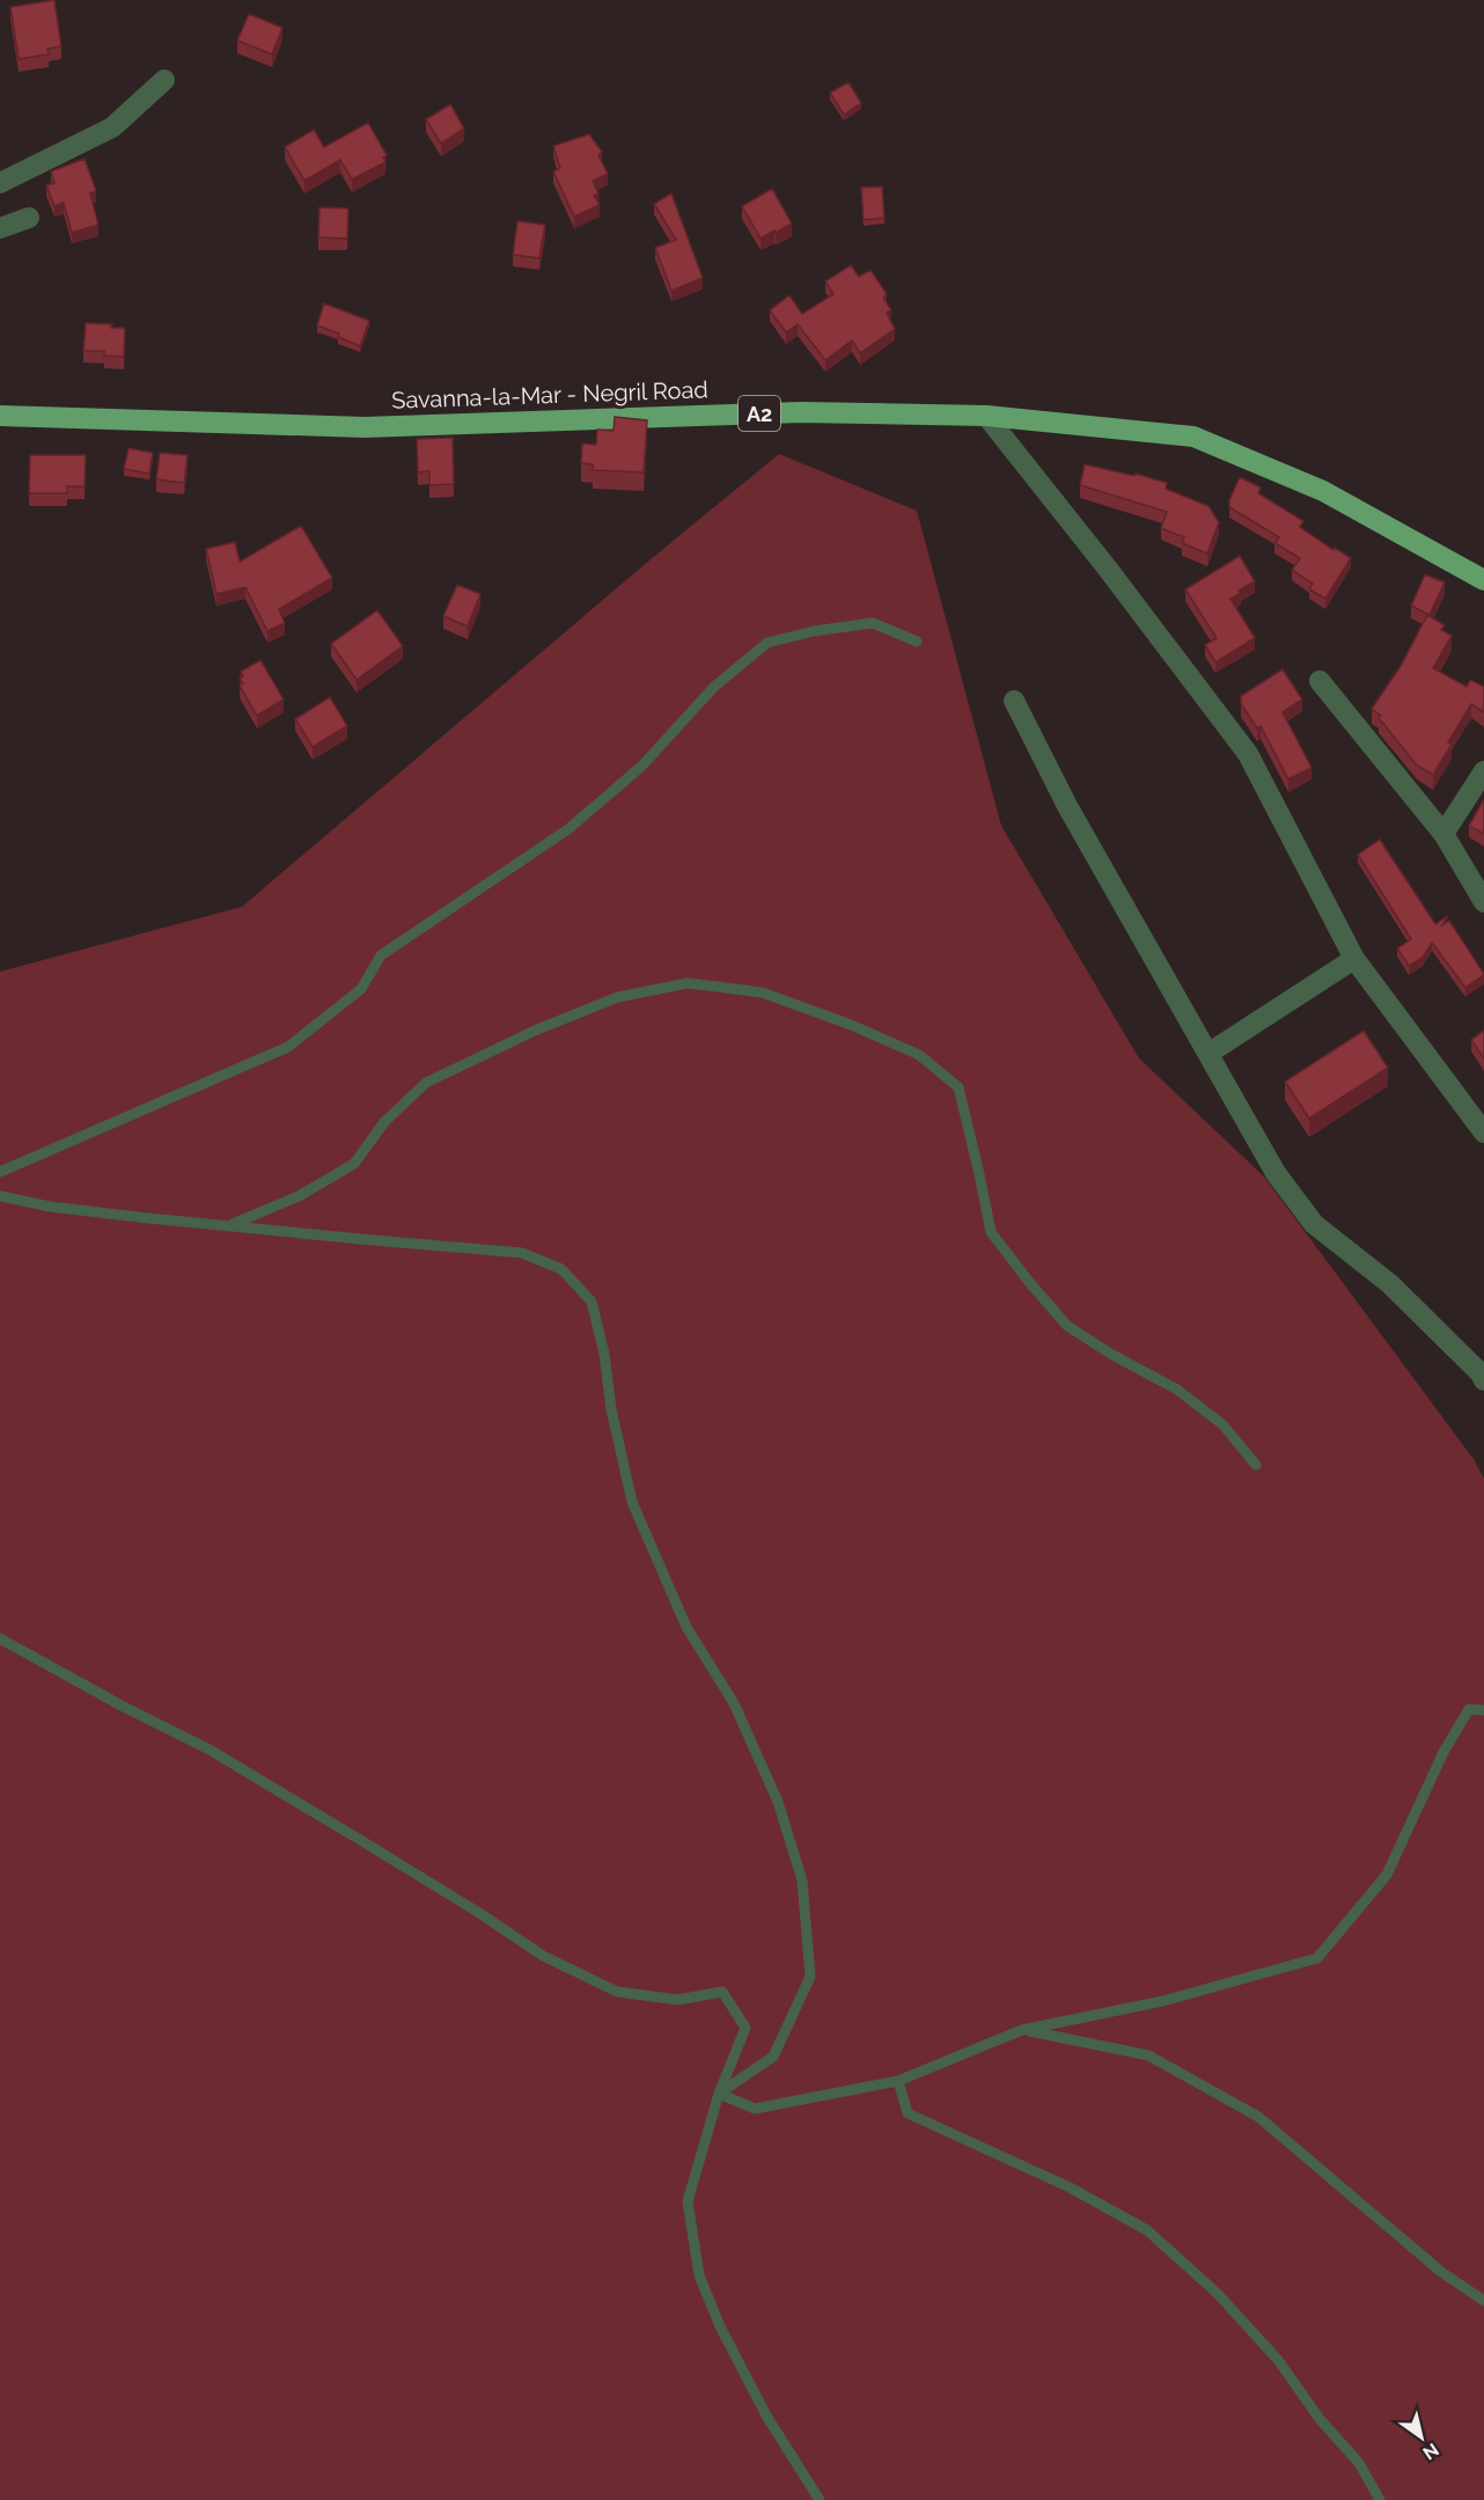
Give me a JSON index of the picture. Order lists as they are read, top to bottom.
{
  "streets": {
    "main road": ["Savanna-la-Mar - Negril Road", "A2"]
  },
  "north": "bottom right"
}
